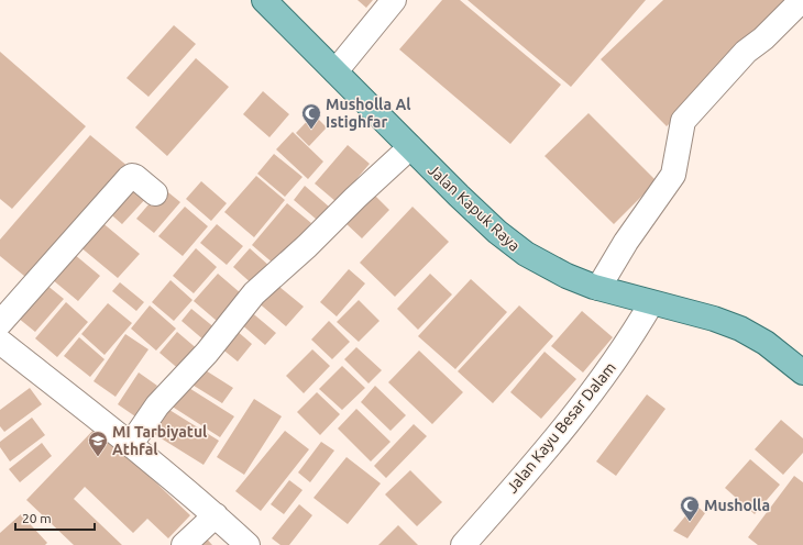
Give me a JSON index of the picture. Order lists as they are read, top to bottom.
{
  "streets": {
    "main road": ["Jalan Kapuk Raya"],
    "street": ["Jalan Kayu Besar Dalam"]
  },
  "crossings": [
    ["Jalan Kapuk Raya", "Jalan Kayu Besar Dalam"]
  ],
  "places": {
    "mosque": ["Musholla Al Istighfar", "Musholla"],
    "school or university": ["MI Tarbiyatul Athfal"]
  },
  "scale_bar": "20 m"
}
